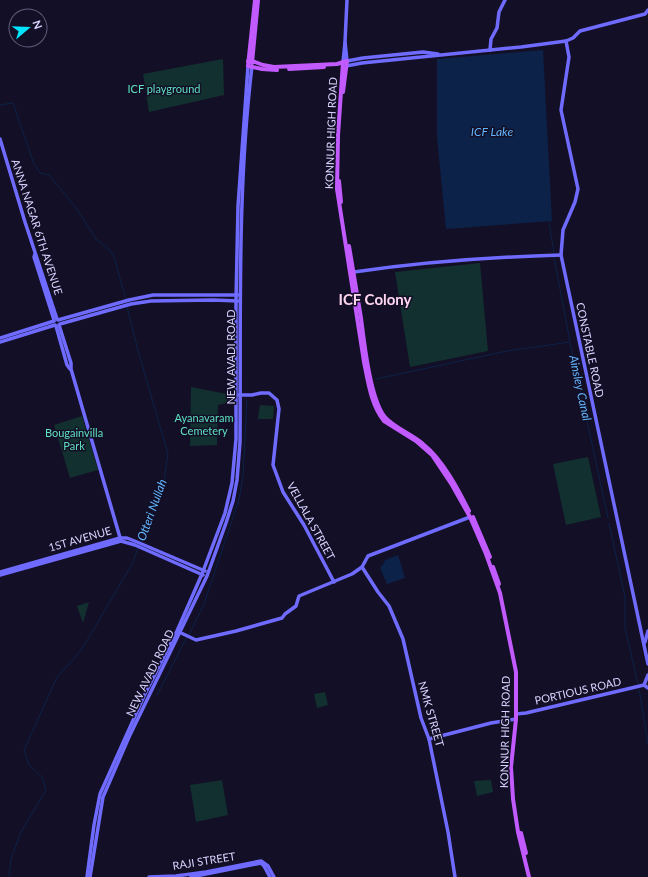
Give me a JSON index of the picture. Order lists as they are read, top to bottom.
{
  "streets": {
    "main road": ["KONNUR HIGH ROAD", "NEW AVADI ROAD"],
    "street": [
      "ANNA NAGAR 6TH AVENUE",
      "CONSTABLE ROAD",
      "VELLALA STREET",
      "1ST AVENUE",
      "PORTIOUS ROAD",
      "NMK STREET",
      "RAJI STREET"
    ]
  },
  "crossings": [
    ["KONNUR HIGH ROAD", "PORTIOUS ROAD"],
    ["NEW AVADI ROAD", "VELLALA STREET"],
    ["NEW AVADI ROAD", "1ST AVENUE"]
  ],
  "districts": ["ICF Colony"],
  "water": ["ICF Lake", "Ainsley Canal", "Otteri Nullah"],
  "parks": ["ICF playground", "Ayanavaram Cemetery", "Bougainvilla Park"],
  "north": "right"
}
